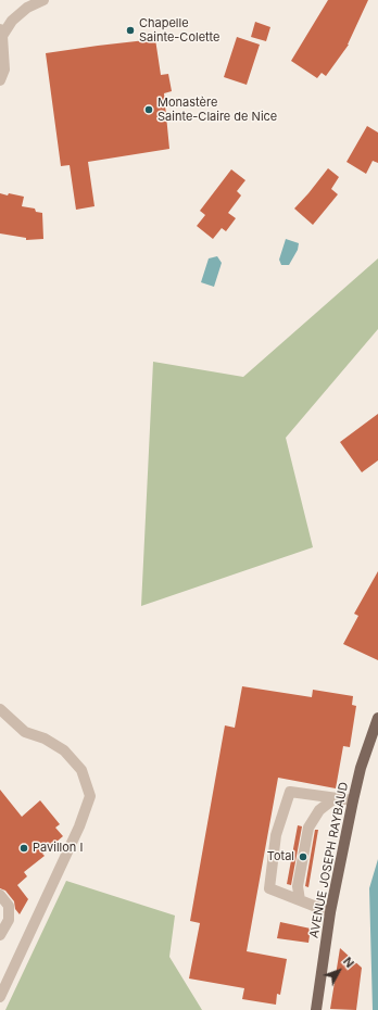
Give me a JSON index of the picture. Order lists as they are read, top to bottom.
{
  "streets": {
    "main road": ["AVENUE JOSEPH RAYBAUD"]
  },
  "places": [
    "Chapelle Sainte-Colette",
    "Monastère Sainte-Claire de Nice",
    "Pavillon I",
    "Total"
  ],
  "north": "top right"
}
